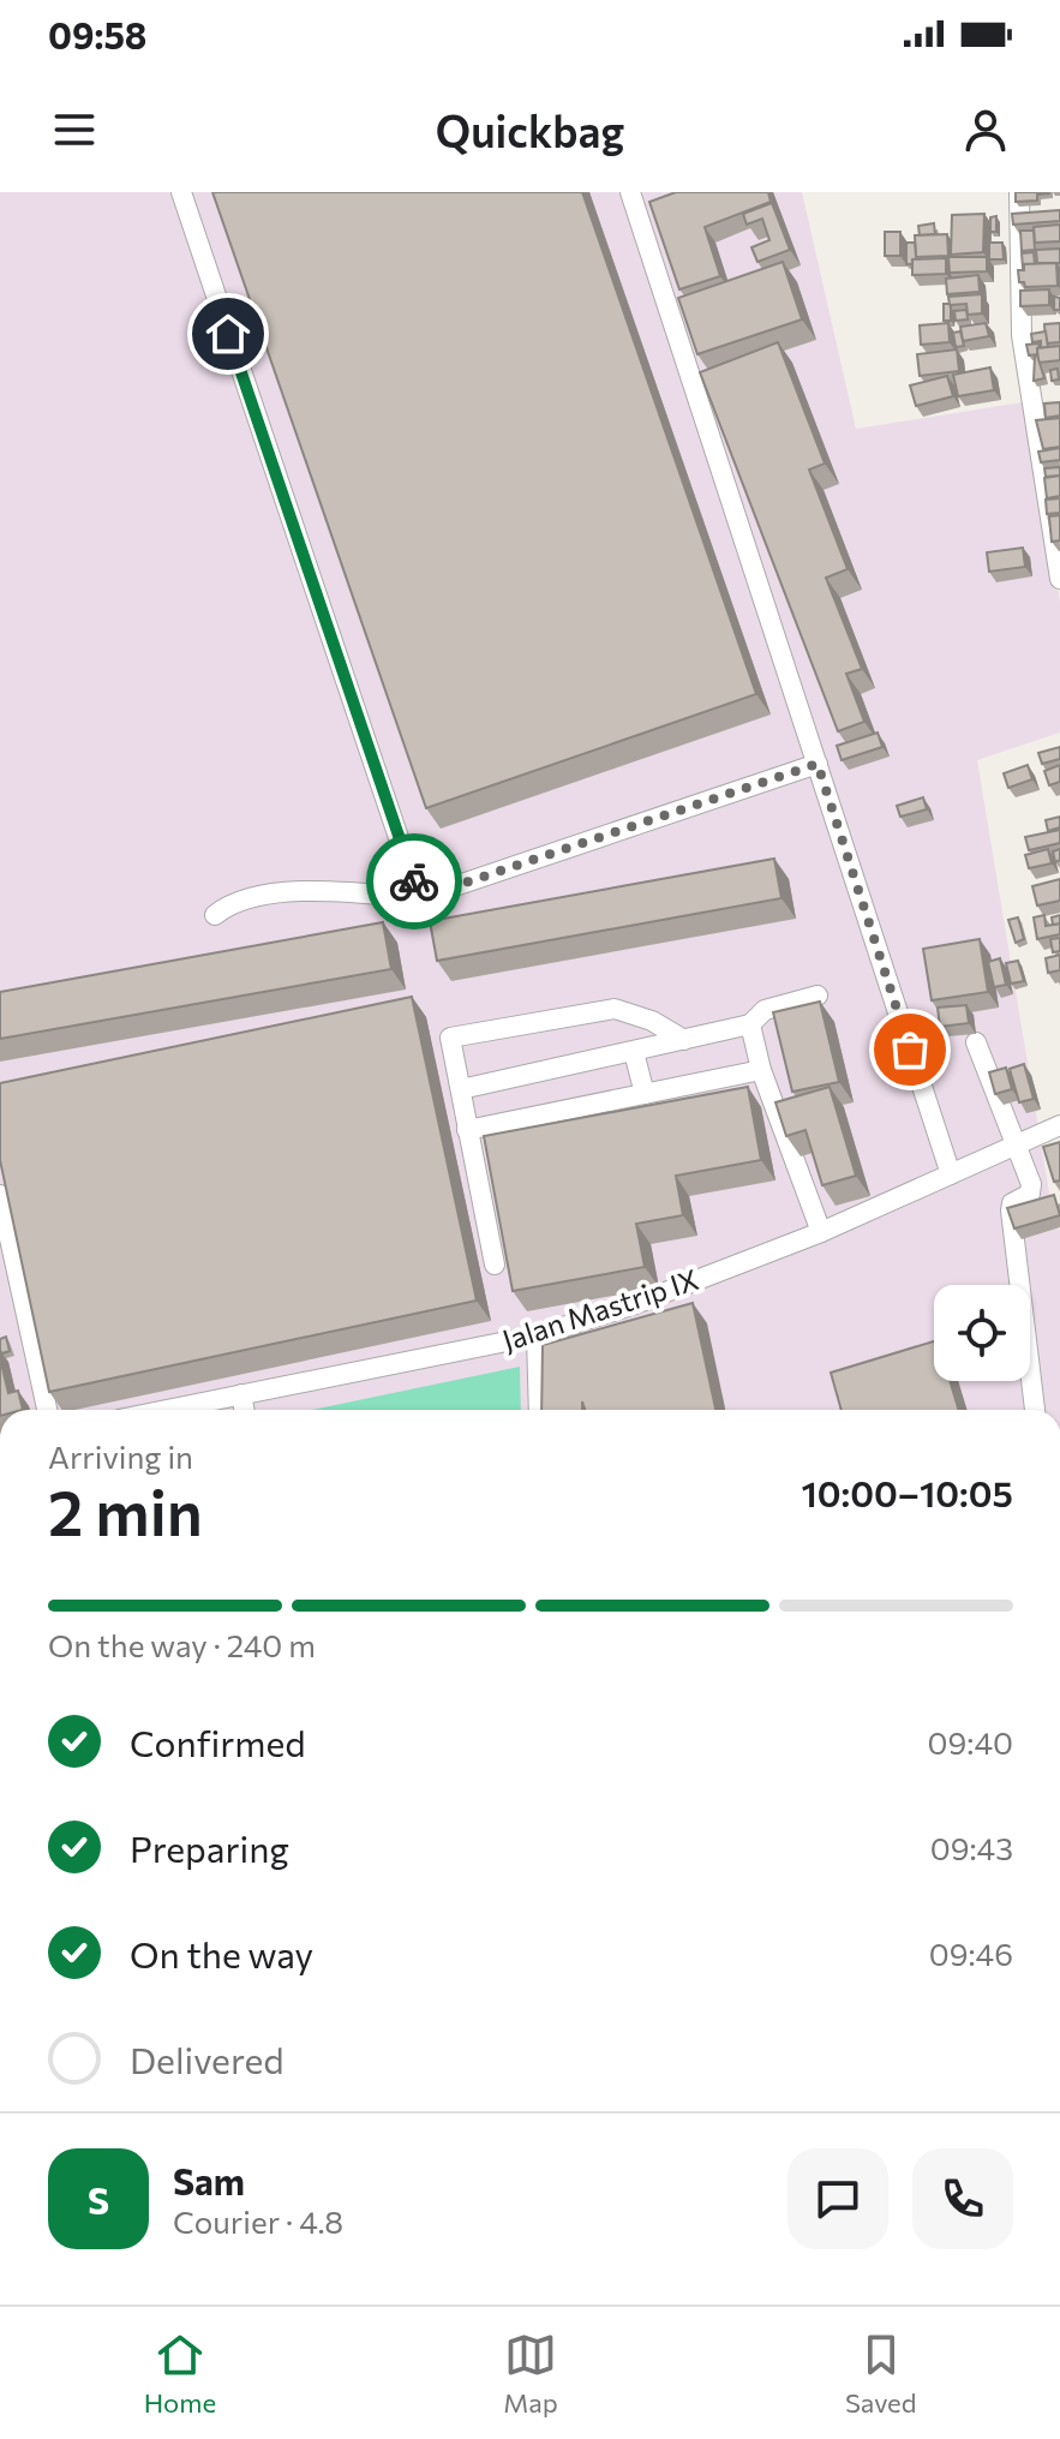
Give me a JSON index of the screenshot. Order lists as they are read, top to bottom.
{
  "streets": {
    "street": ["Jalan Mastrip IX"]
  },
  "page": {
    "status": "09:58",
    "header": "Quickbag",
    "heading": ["2 min", "Arriving in", "10:00–10:05"],
    "panel": ["Sam", "Courier · 4.8"],
    "bar": "On the way · 240 m",
    "list": [
      ["Confirmed", "09:40"],
      ["Preparing", "09:43"],
      ["On the way", "09:46"],
      "Delivered"
    ],
    "round": "S",
    "tabs": ["Home", "Map", "Saved"]
  }
}
